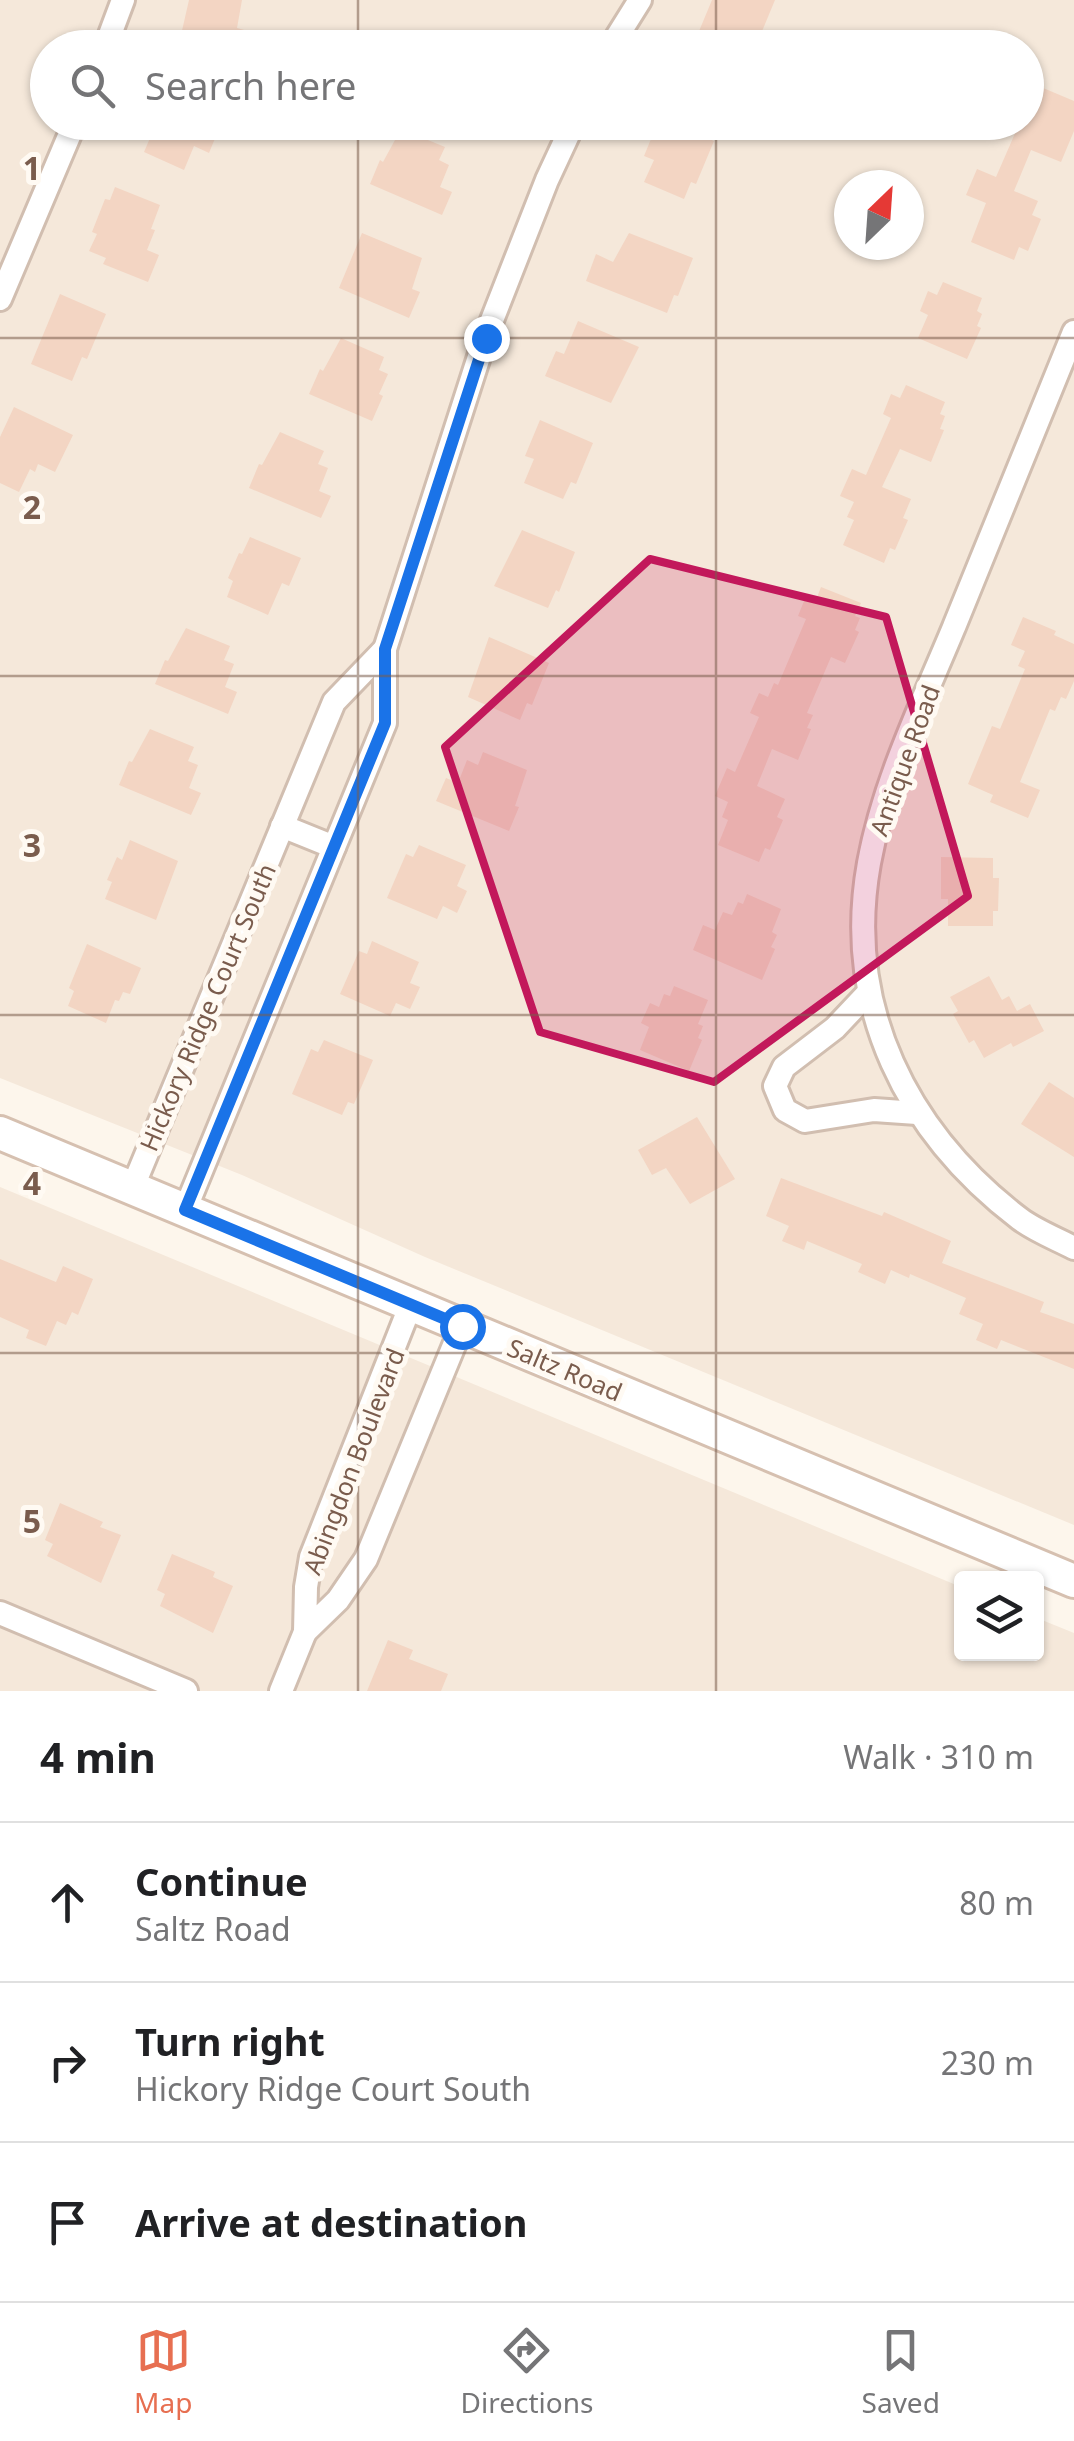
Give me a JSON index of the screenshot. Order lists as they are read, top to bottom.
{
  "streets": {
    "street": [
      "Antique Road",
      "Hickory Ridge Court South",
      "Saltz Road",
      "Abingdon Boulevard"
    ]
  },
  "crossings": [
    ["Hickory Ridge Court South", "Saltz Road"],
    ["Saltz Road", "Abingdon Boulevard"]
  ],
  "north": "top right",
  "page": {
    "search": "Search here",
    "heading": ["4 min", "Walk · 310 m"],
    "list": [
      ["Continue", "Saltz Road", "80 m"],
      ["Turn right", "Hickory Ridge Court South", "230 m"],
      "Arrive at destination"
    ],
    "nav": ["Map", "Directions", "Saved"]
  },
  "grid": {
    "rows": [
      "1",
      "2",
      "3",
      "4",
      "5"
    ]
  }
}
